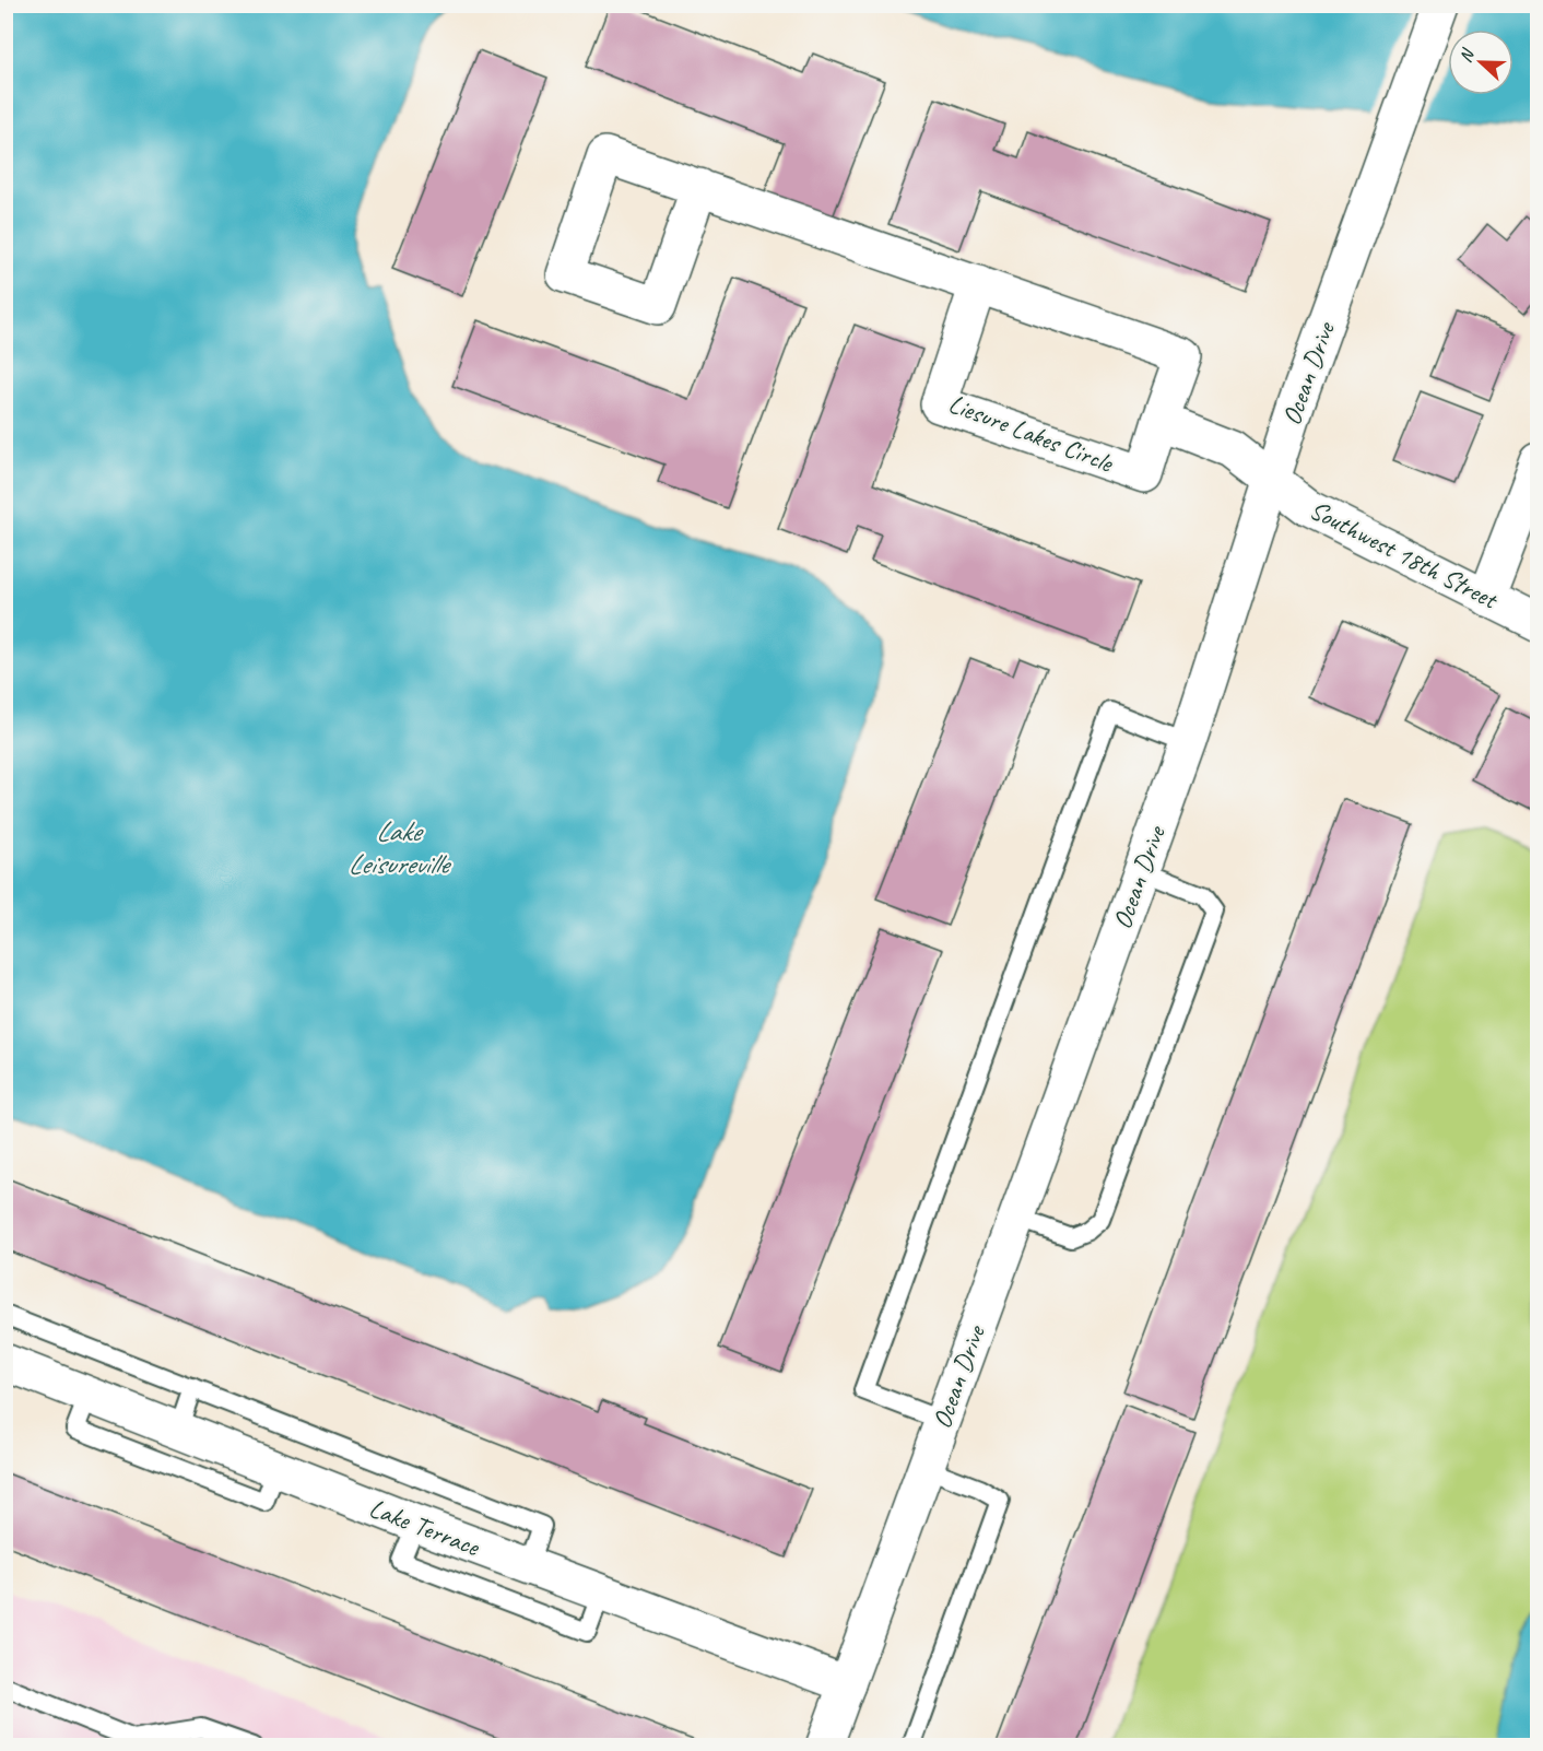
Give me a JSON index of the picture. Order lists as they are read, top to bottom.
{
  "streets": {
    "street": [
      "Ocean Drive",
      "Liesure Lakes Circle",
      "Southwest 18th Street",
      "Lake Terrace"
    ]
  },
  "crossings": [
    ["Ocean Drive", "Southwest 18th Street"],
    ["Ocean Drive", "Lake Terrace"]
  ],
  "water": ["Lake Leisureville"],
  "north": "left"
}
